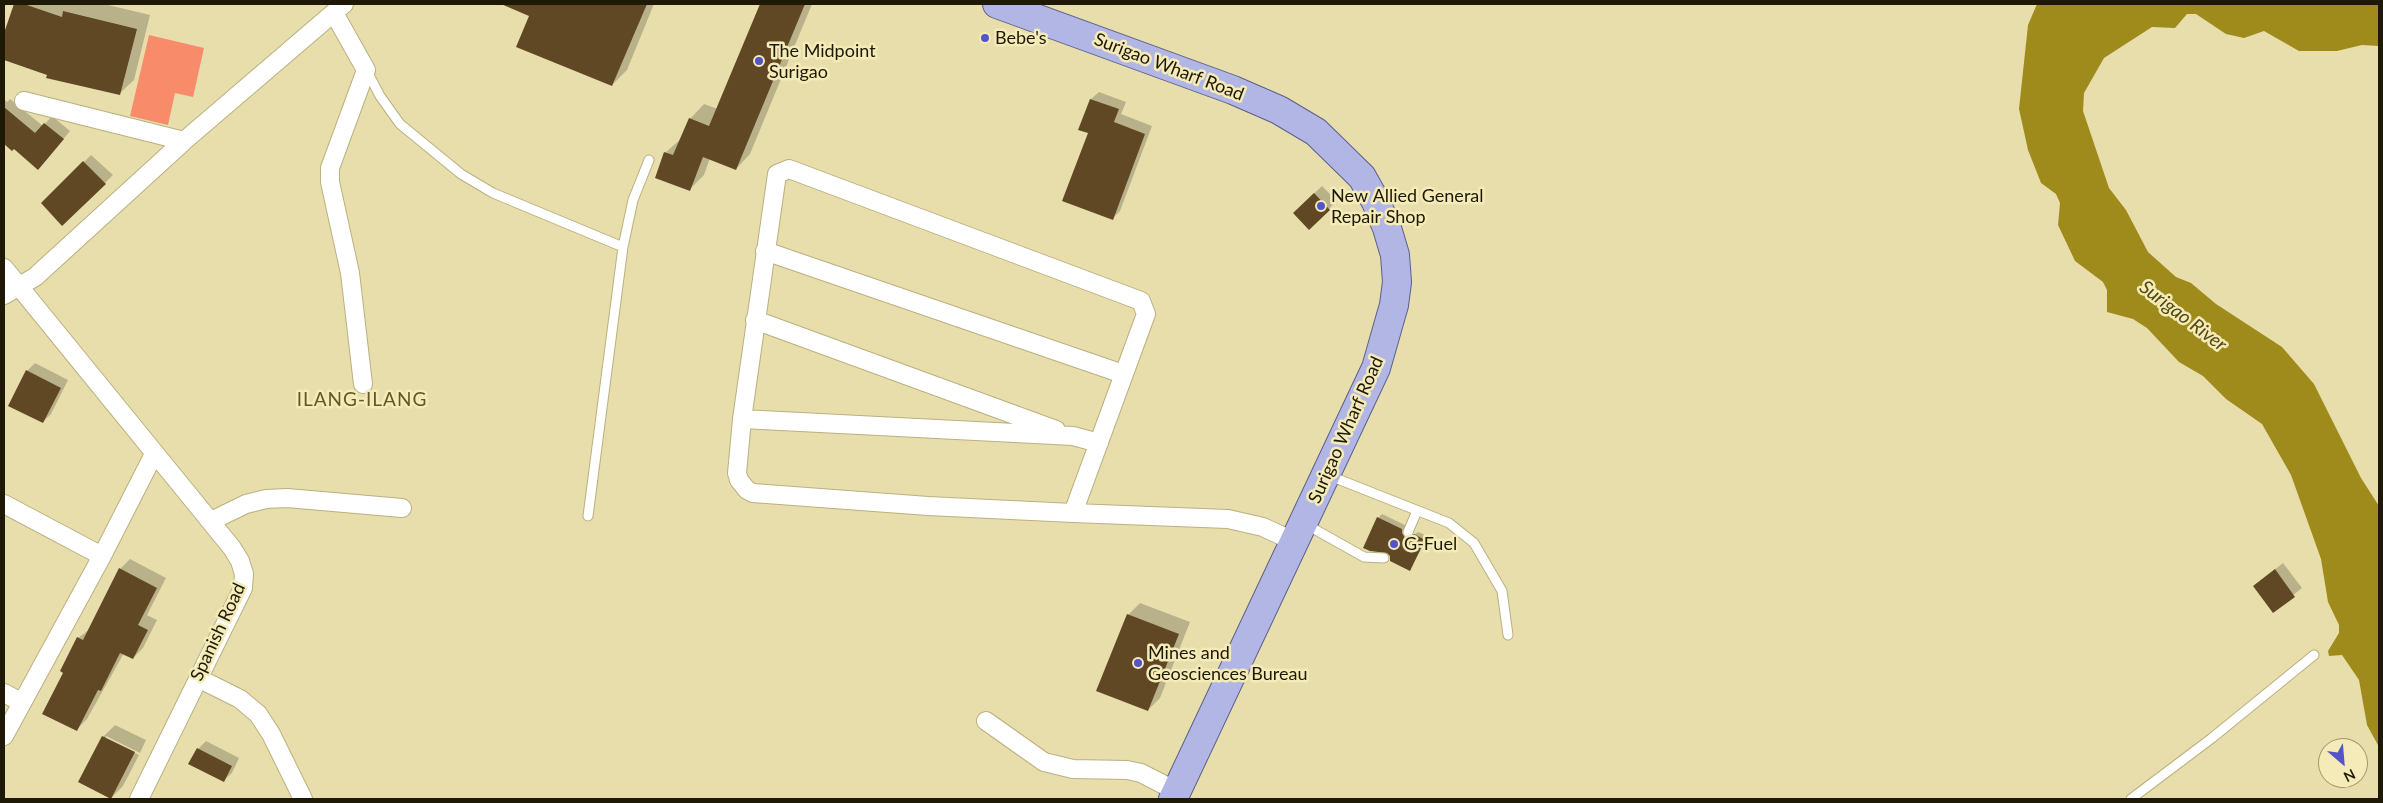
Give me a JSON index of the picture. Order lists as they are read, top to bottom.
{
  "streets": {
    "main road": ["Surigao Wharf Road"],
    "street": ["Spanish Road"]
  },
  "districts": ["ILANG-ILANG"],
  "water": ["Surigao River"],
  "places": [
    "Bebe's",
    "The Midpoint Surigao",
    "New Allied General Repair Shop",
    "G-Fuel",
    "Mines and Geosciences Bureau"
  ],
  "north": "bottom right"
}
